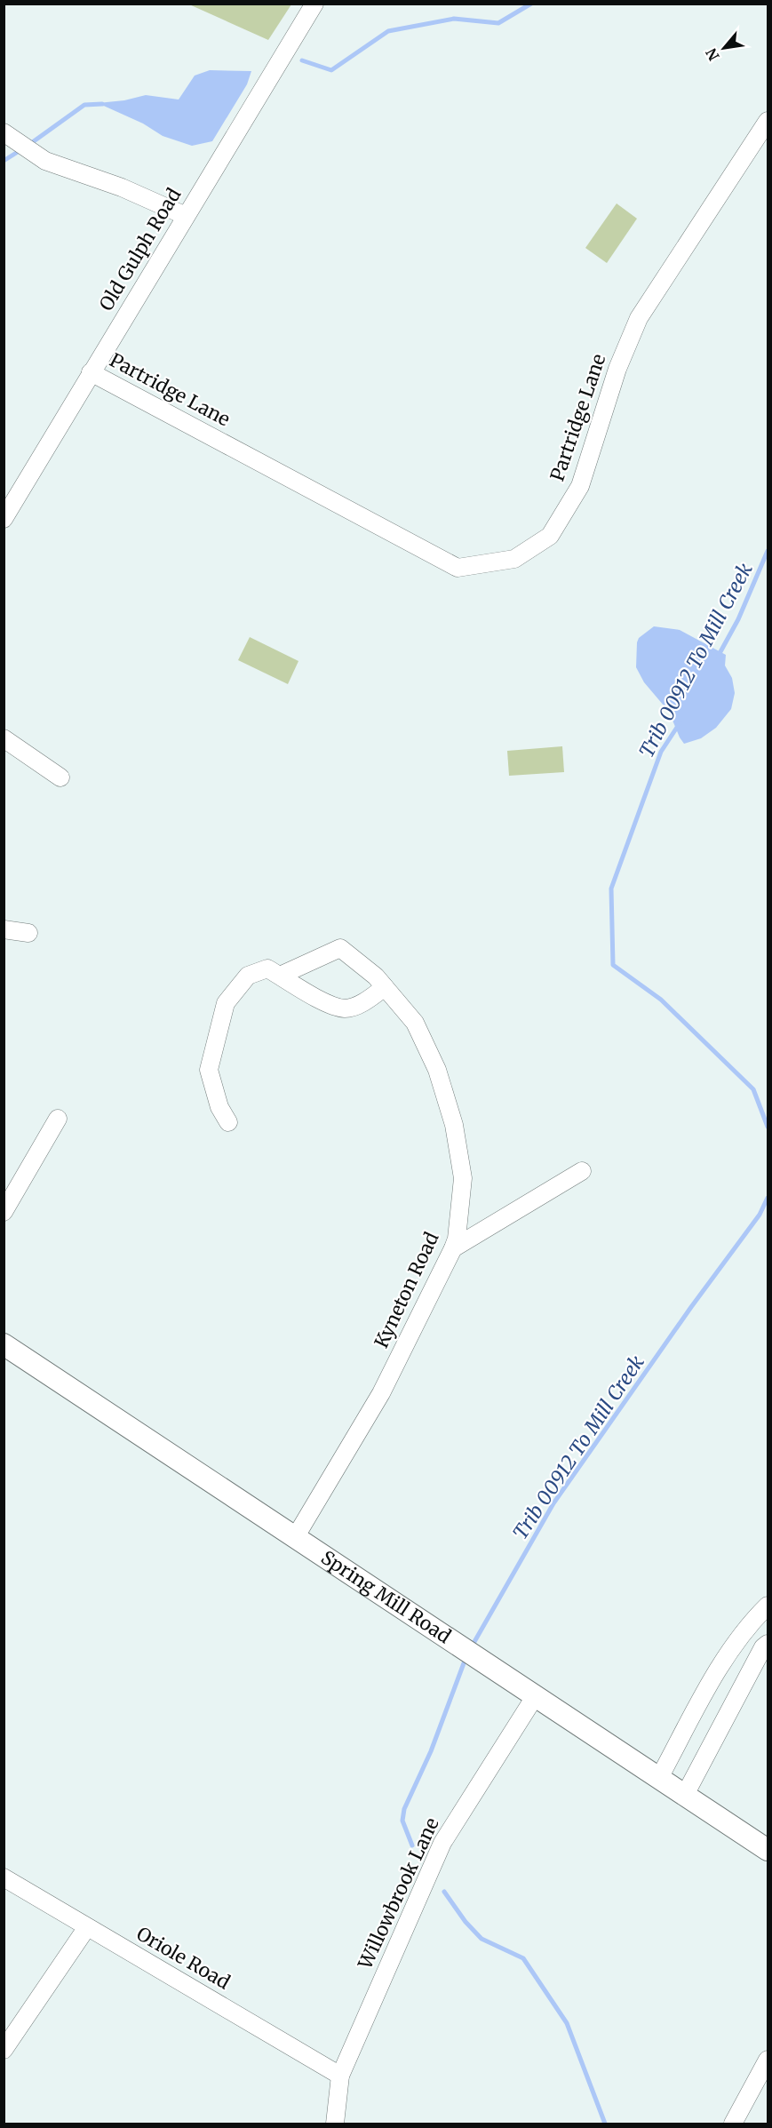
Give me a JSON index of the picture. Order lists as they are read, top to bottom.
{
  "streets": {
    "main road": ["Spring Mill Road"],
    "street": [
      "Old Gulph Road",
      "Partridge Lane",
      "Kyneton Road",
      "Willowbrook Lane",
      "Oriole Road"
    ]
  },
  "crossings": [
    ["Old Gulph Road", "Partridge Lane"],
    ["Kyneton Road", "Spring Mill Road"],
    ["Spring Mill Road", "Willowbrook Lane"],
    ["Willowbrook Lane", "Oriole Road"]
  ],
  "water": ["Trib 00912 To Mill Creek"],
  "north": "bottom left"
}
